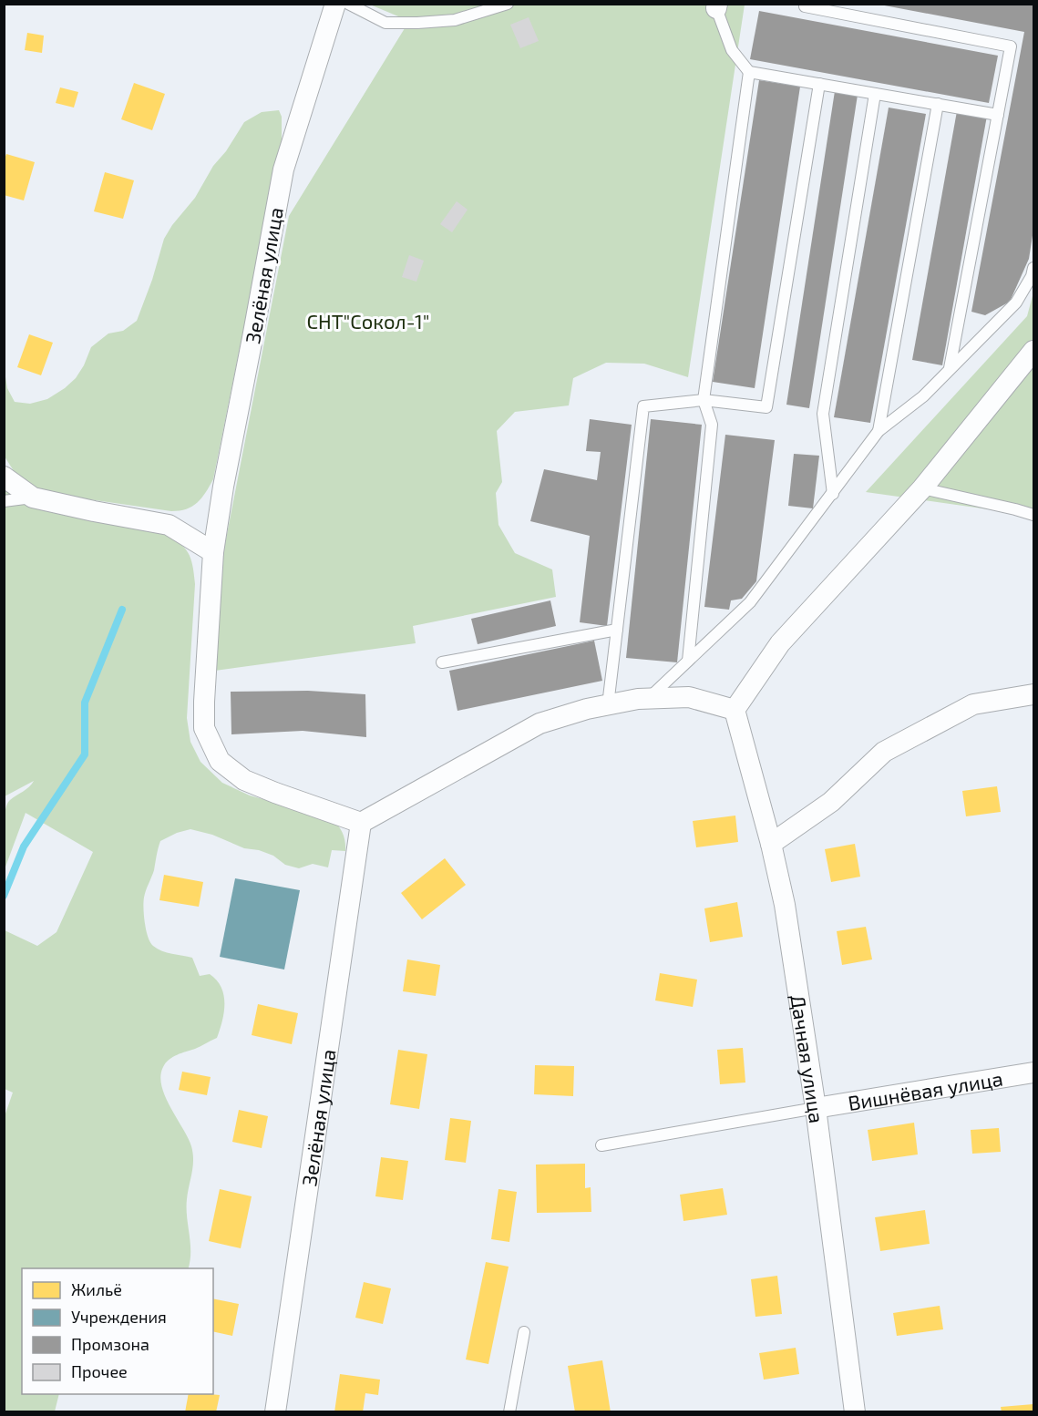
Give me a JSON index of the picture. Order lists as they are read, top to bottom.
{
  "streets": {
    "street": ["Зелёная улица", "Дачная улица", "Вишнёвая улица"]
  },
  "crossings": [
    ["Дачная улица", "Вишнёвая улица"]
  ],
  "parks": ["СНТ\"Сокол-1\""],
  "legend": [
    "Жильё",
    "Учреждения",
    "Промзона",
    "Прочее"
  ]
}
